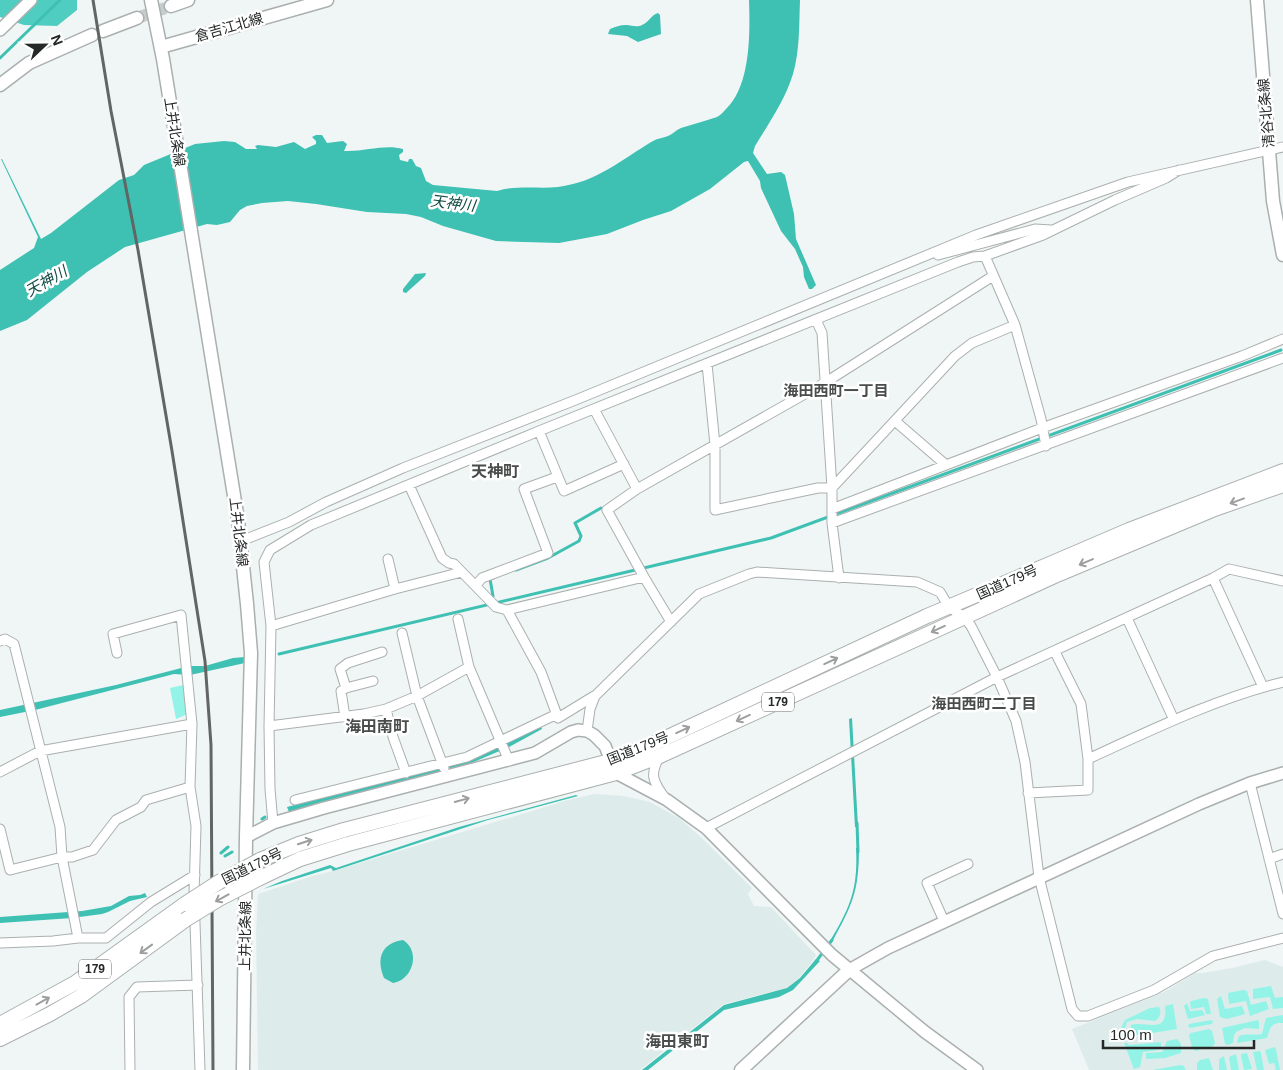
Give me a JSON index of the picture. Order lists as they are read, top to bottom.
{
  "streets": {
    "highway": ["国道179号", "179"],
    "main road": ["倉吉江北線", "清谷北条線", "上井北条線"]
  },
  "crossings": [
    ["倉吉江北線", "上井北条線"]
  ],
  "districts": [
    "海田西町一丁目",
    "天神町",
    "海田西町二丁目",
    "海田南町",
    "海田東町"
  ],
  "water": ["天神川"],
  "scale_bar": "100 m",
  "north": "right"
}
